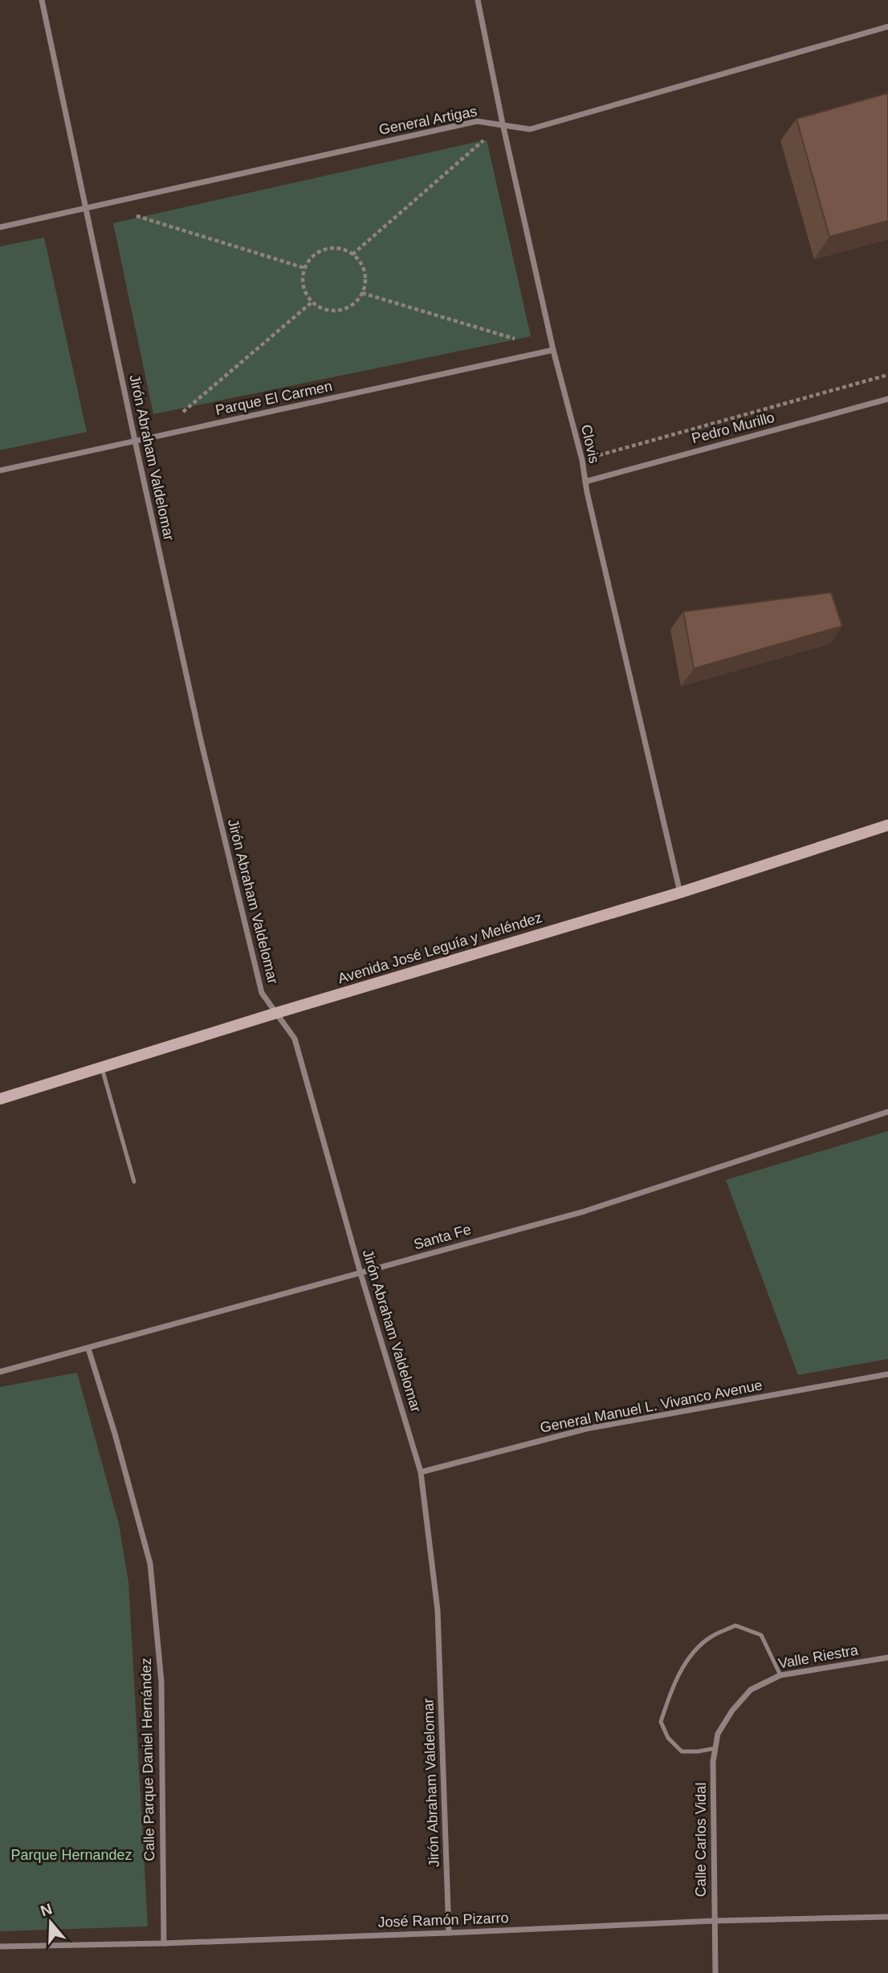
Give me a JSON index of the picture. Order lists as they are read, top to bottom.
{
  "streets": {
    "street": [
      "General Artigas",
      "Parque El Carmen",
      "Pedro Murillo",
      "Clovis",
      "Jirón Abraham Valdelomar",
      "Avenida José Leguía y Meléndez",
      "Santa Fe",
      "General Manuel L. Vivanco Avenue",
      "Valle Riestra",
      "Calle Parque Daniel Hernández",
      "Calle Carlos Vidal",
      "José Ramón Pizarro"
    ]
  },
  "crossings": [
    ["General Artigas", "Clovis"],
    ["General Artigas", "Jirón Abraham Valdelomar"],
    ["Parque El Carmen", "Clovis"],
    ["Parque El Carmen", "Jirón Abraham Valdelomar"],
    ["Pedro Murillo", "Clovis"],
    ["Clovis", "Avenida José Leguía y Meléndez"],
    ["Jirón Abraham Valdelomar", "Avenida José Leguía y Meléndez"],
    ["Jirón Abraham Valdelomar", "Santa Fe"],
    ["Jirón Abraham Valdelomar", "General Manuel L. Vivanco Avenue"],
    ["Jirón Abraham Valdelomar", "José Ramón Pizarro"],
    ["Santa Fe", "Calle Parque Daniel Hernández"],
    ["Valle Riestra", "Calle Carlos Vidal"],
    ["Calle Parque Daniel Hernández", "José Ramón Pizarro"],
    ["Calle Carlos Vidal", "José Ramón Pizarro"]
  ],
  "parks": ["Parque Hernandez"],
  "north": "top"
}
